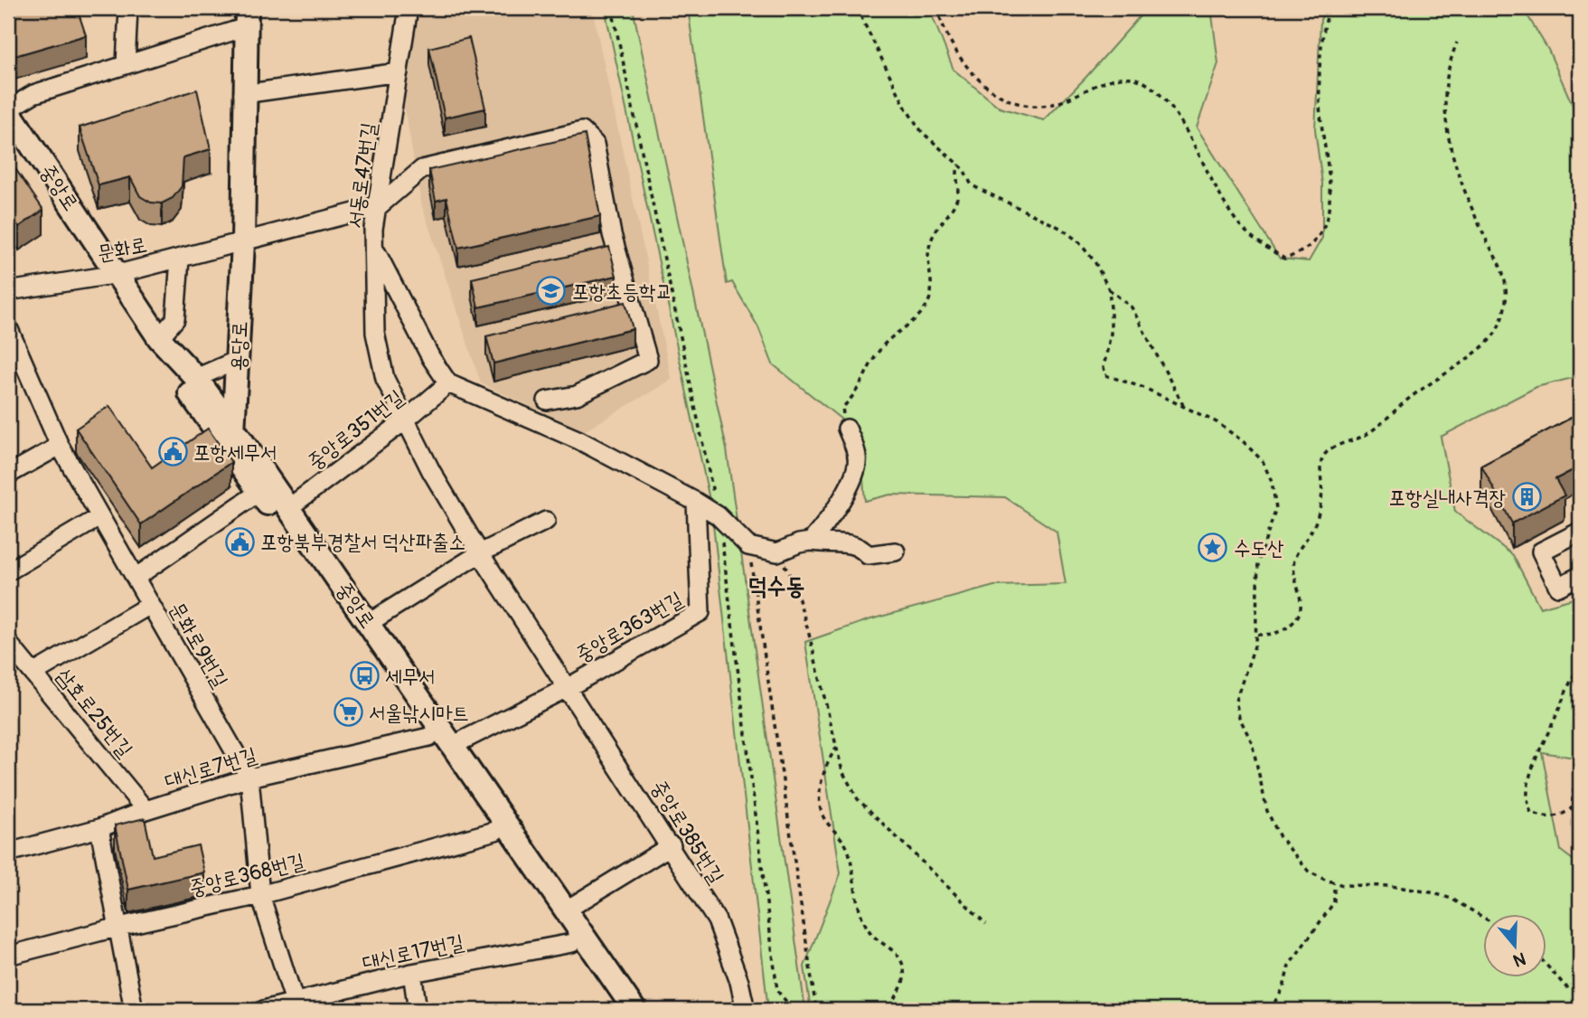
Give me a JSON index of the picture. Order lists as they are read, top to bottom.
{
  "streets": {
    "main road": ["중앙로", "용당로"],
    "street": [
      "서동로47번길",
      "문화로",
      "중앙로351번길",
      "중앙로363번길",
      "문화로9번길",
      "삼호로25번길",
      "대신로7번길",
      "중앙로385번길",
      "중앙로368번길",
      "대신로17번길"
    ]
  },
  "crossings": [
    ["서동로47번길", "중앙로351번길"],
    ["서동로47번길", "중앙로385번길"],
    ["중앙로", "문화로"],
    ["중앙로", "용당로"],
    ["중앙로", "중앙로351번길"],
    ["중앙로", "중앙로363번길"],
    ["중앙로", "대신로7번길"],
    ["중앙로", "중앙로368번길"],
    ["중앙로", "대신로17번길"],
    ["문화로", "용당로"],
    ["중앙로363번길", "중앙로385번길"],
    ["문화로9번길", "대신로7번길"],
    ["문화로9번길", "중앙로368번길"],
    ["문화로9번길", "대신로17번길"],
    ["삼호로25번길", "대신로7번길"]
  ],
  "districts": ["덕수동"],
  "places": {
    "school or university": ["포항초등학교"],
    "public building": ["포항세무서", "포항북부경찰서 덕산파출소"],
    "building": ["포항실내사격장"],
    "place": ["수도산"],
    "bus stop": ["세무서"],
    "supermarket": ["서울낚시마트"]
  },
  "north": "bottom"
}
